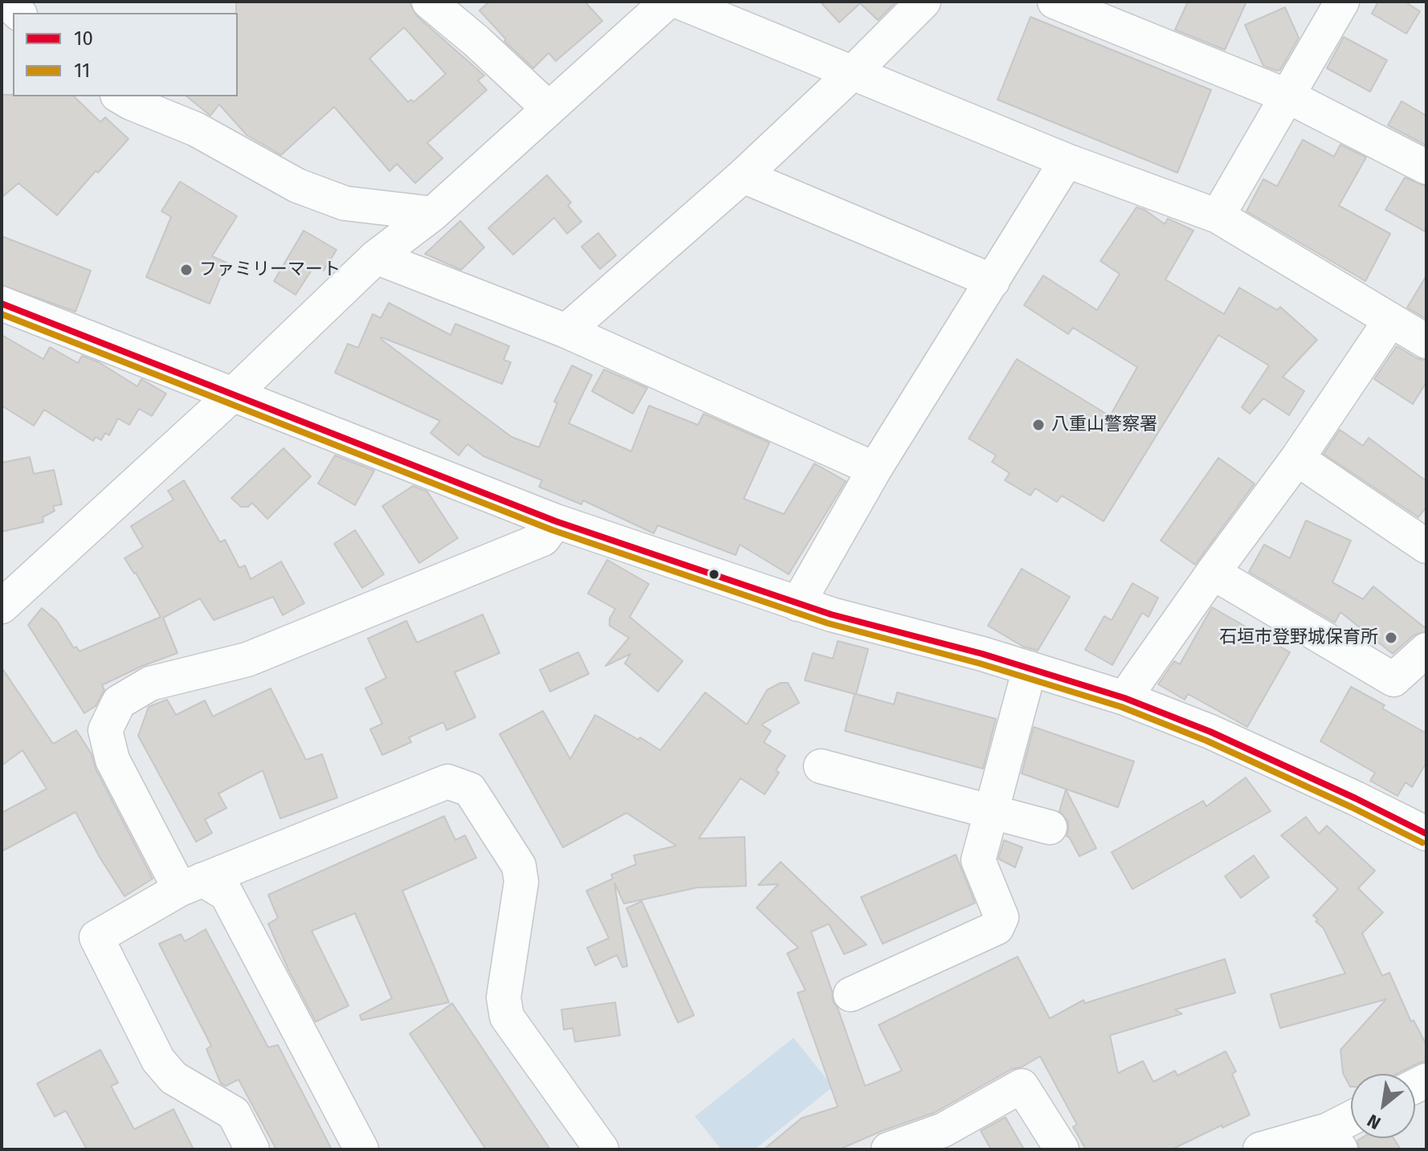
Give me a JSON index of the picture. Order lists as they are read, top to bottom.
{
  "places": ["ファミリーマート", "八重山警察署", "石垣市登野城保育所"],
  "lines": ["transit line 10", "transit line 11"],
  "legend": ["10", "11"],
  "north": "bottom left"
}
